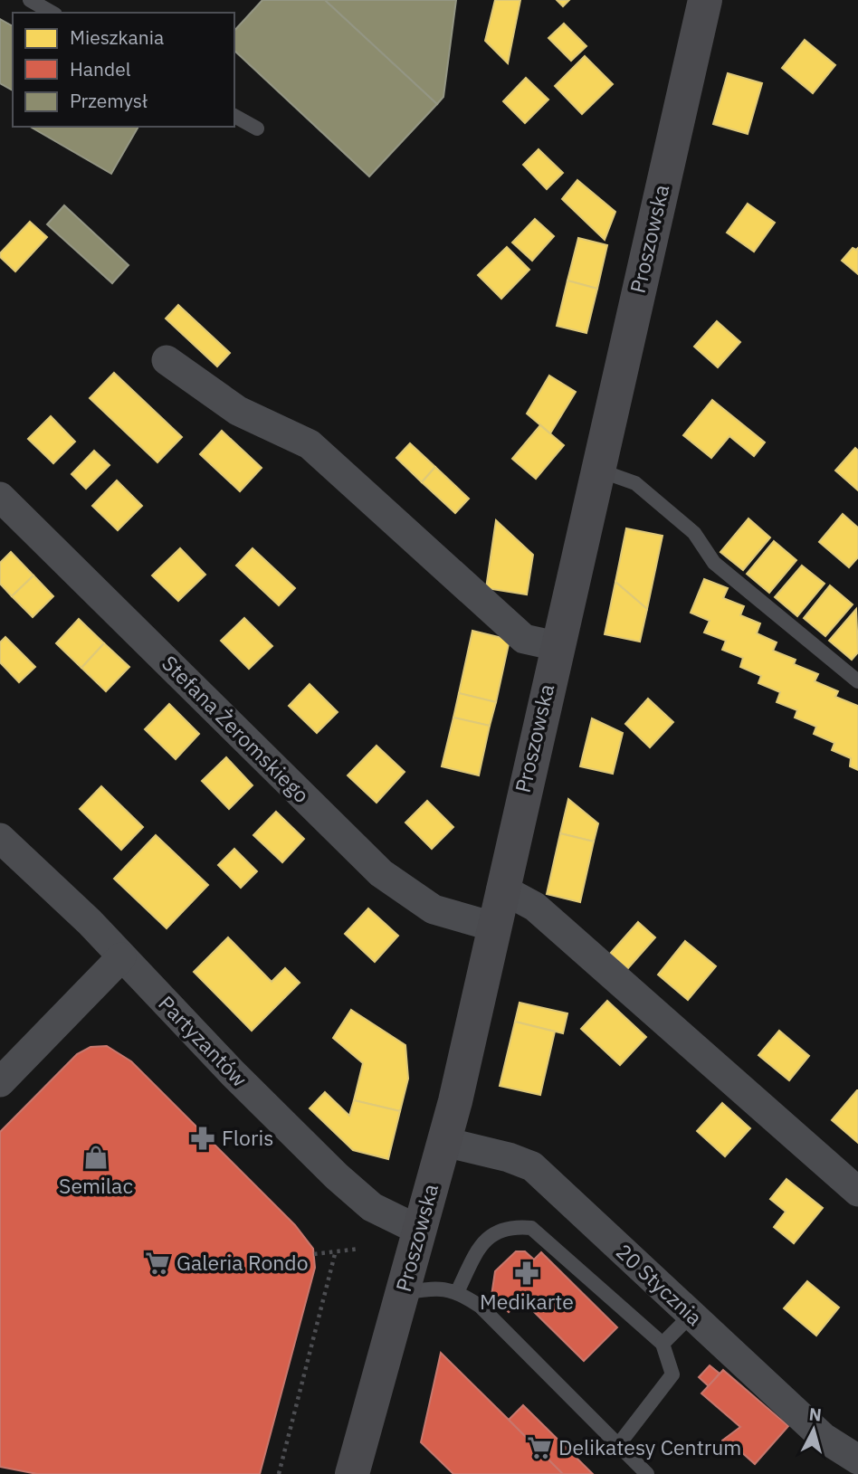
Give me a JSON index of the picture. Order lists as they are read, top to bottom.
{
  "streets": {
    "main road": ["Proszowska"],
    "street": ["Stefana Żeromskiego", "Partyzantów", "20 Stycznia"]
  },
  "crossings": [
    ["Proszowska", "Stefana Żeromskiego"],
    ["Proszowska", "Partyzantów"],
    ["Proszowska", "20 Stycznia"]
  ],
  "places": {
    "pharmacy": ["Floris", "Medikarte"],
    "shop": ["Semilac"],
    "supermarket": ["Galeria Rondo", "Delikatesy Centrum"]
  },
  "legend": ["Mieszkania", "Handel", "Przemysł"],
  "north": "top"
}
